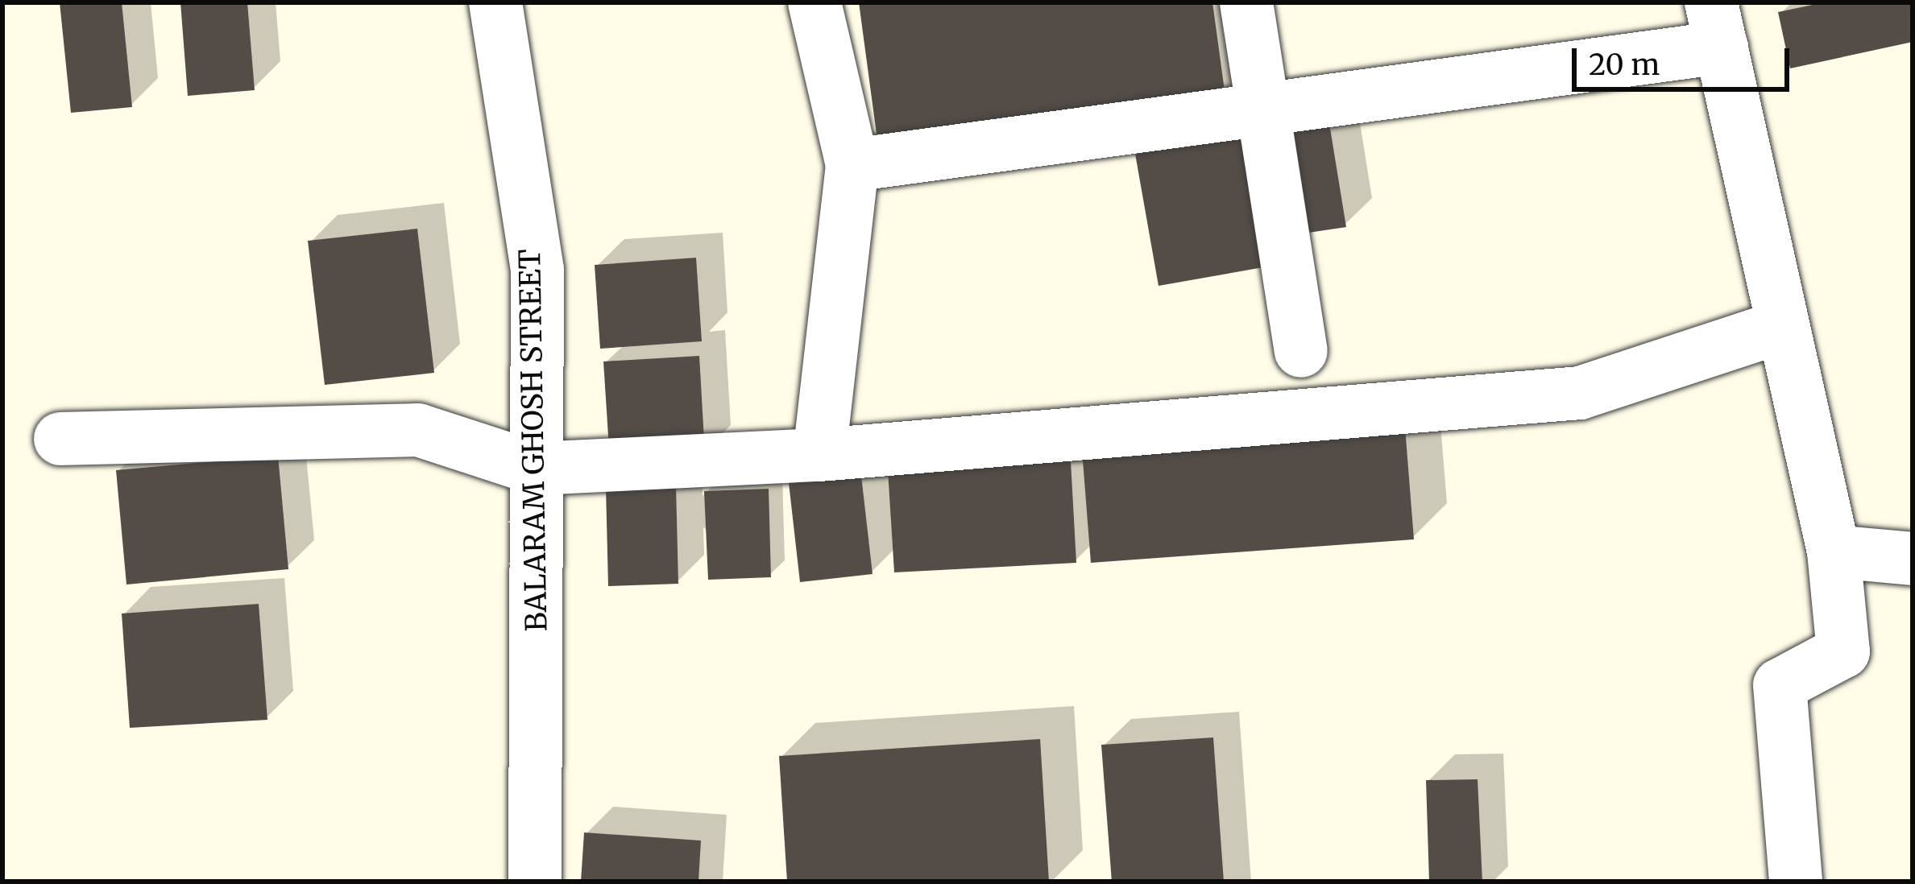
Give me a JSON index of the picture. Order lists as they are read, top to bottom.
{
  "streets": {
    "street": ["BALARAM GHOSH STREET"]
  },
  "scale_bar": "20 m"
}
